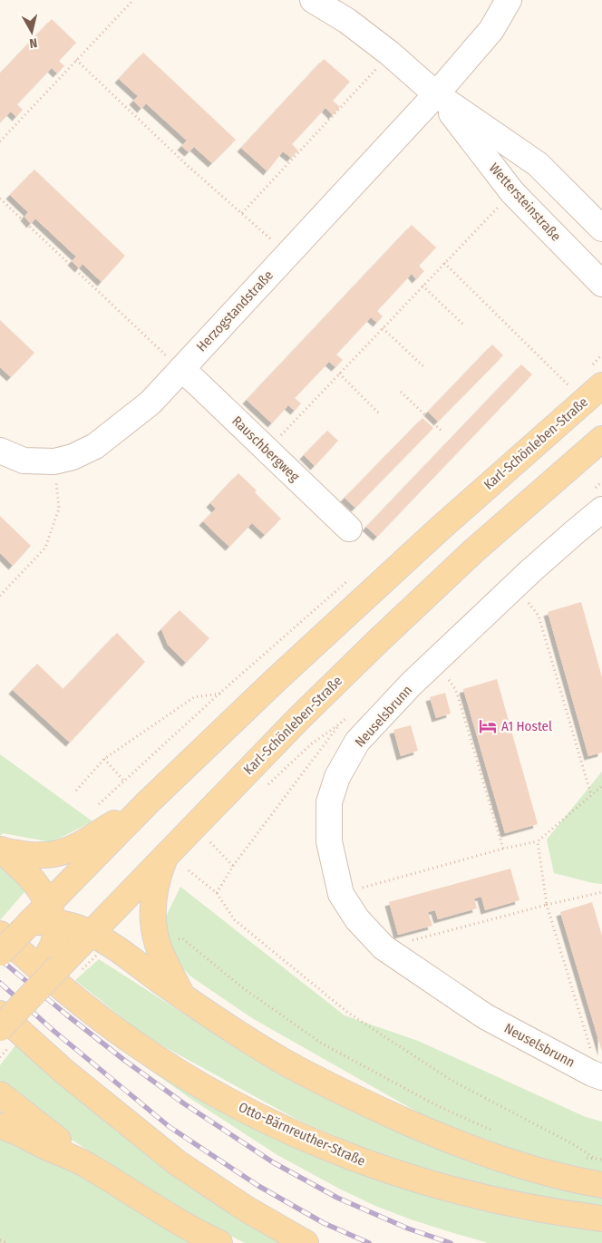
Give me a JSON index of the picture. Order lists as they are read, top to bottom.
{
  "streets": {
    "main road": ["Karl-Schönleben-Straße", "Otto-Bärnreuther-Straße"],
    "street": [
      "Wettersteinstraße",
      "Herzogstandstraße",
      "Rauschbergweg",
      "Neuselsbrunn"
    ]
  },
  "crossings": [
    ["Wettersteinstraße", "Herzogstandstraße"],
    ["Herzogstandstraße", "Rauschbergweg"]
  ],
  "places": {
    "hotel": ["A1 Hostel"]
  },
  "north": "bottom"
}
